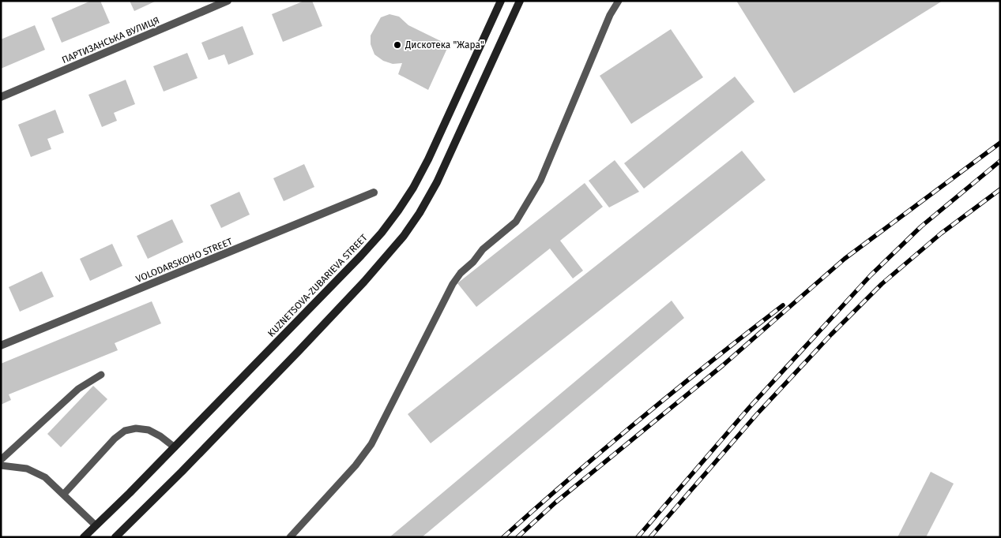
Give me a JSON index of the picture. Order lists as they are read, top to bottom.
{
  "streets": {
    "main road": ["KUZNETSOVA-ZUBARIEVA STREET"],
    "street": ["ПАРТИЗАНСЬКА ВУЛИЦЯ", "VOLODARSKOHO STREET"]
  },
  "places": ["Дискотека \"Жара\""]
}
